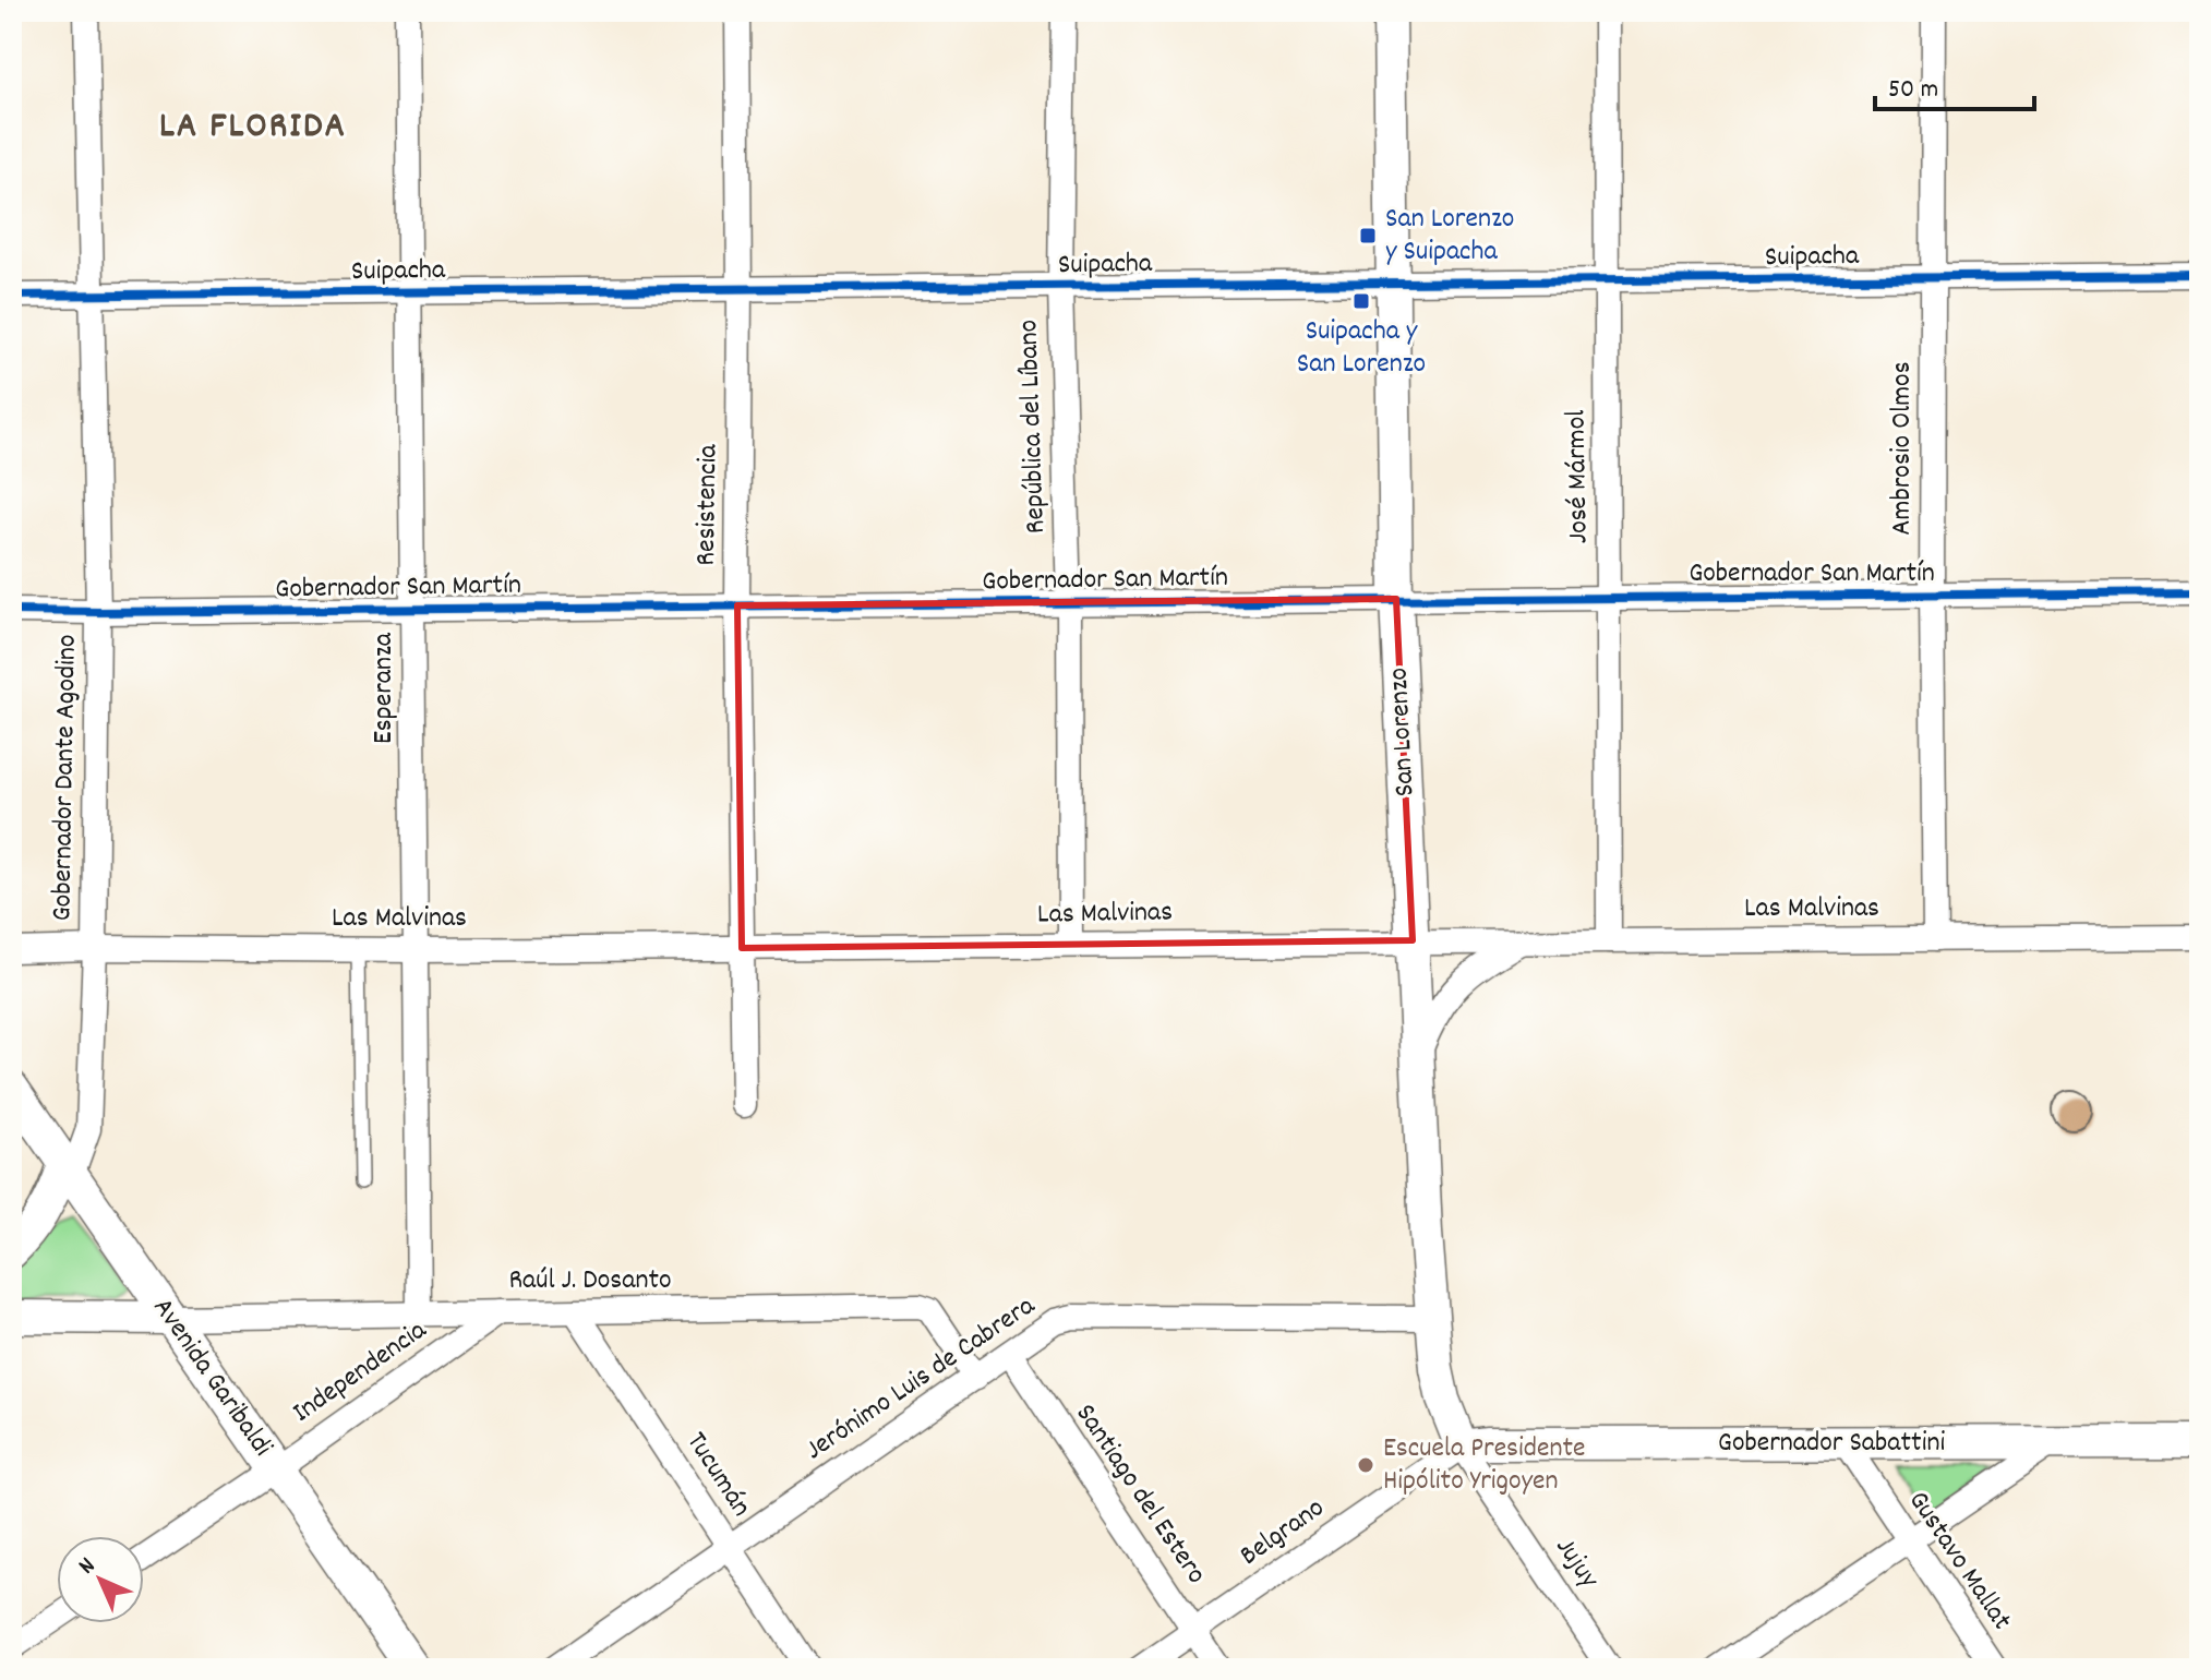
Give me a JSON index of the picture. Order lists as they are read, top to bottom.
{
  "streets": {
    "main road": ["San Lorenzo", "Avenida Garibaldi", "Gobernador Sabattini"],
    "street": [
      "Suipacha",
      "República del Líbano",
      "Ambrosio Olmos",
      "José Mármol",
      "Resistencia",
      "Gobernador San Martín",
      "Esperanza",
      "Gobernador Dante Agodino",
      "Las Malvinas",
      "Raúl J. Dosanto",
      "Independencia",
      "Jerónimo Luis de Cabrera",
      "Tucumán",
      "Santiago del Estero",
      "Belgrano",
      "Gustavo Mallat",
      "Jujuy"
    ]
  },
  "crossings": [
    ["Suipacha", "República del Líbano"],
    ["Suipacha", "Ambrosio Olmos"],
    ["Suipacha", "José Mármol"],
    ["Suipacha", "Resistencia"],
    ["Suipacha", "Esperanza"],
    ["Suipacha", "San Lorenzo"],
    ["Suipacha", "Gobernador Dante Agodino"],
    ["República del Líbano", "Gobernador San Martín"],
    ["República del Líbano", "Las Malvinas"],
    ["Ambrosio Olmos", "Gobernador San Martín"],
    ["Ambrosio Olmos", "Las Malvinas"],
    ["José Mármol", "Gobernador San Martín"],
    ["José Mármol", "Las Malvinas"],
    ["Resistencia", "Gobernador San Martín"],
    ["Resistencia", "Las Malvinas"],
    ["Gobernador San Martín", "Esperanza"],
    ["Gobernador San Martín", "San Lorenzo"],
    ["Gobernador San Martín", "Gobernador Dante Agodino"],
    ["Esperanza", "Las Malvinas"],
    ["Esperanza", "Raúl J. Dosanto"],
    ["San Lorenzo", "Las Malvinas"],
    ["San Lorenzo", "Jerónimo Luis de Cabrera"],
    ["San Lorenzo", "Gobernador Sabattini"],
    ["San Lorenzo", "Belgrano"],
    ["San Lorenzo", "Jujuy"],
    ["Gobernador Dante Agodino", "Las Malvinas"],
    ["Gobernador Dante Agodino", "Avenida Garibaldi"],
    ["Raúl J. Dosanto", "Independencia"],
    ["Raúl J. Dosanto", "Avenida Garibaldi"],
    ["Raúl J. Dosanto", "Jerónimo Luis de Cabrera"],
    ["Raúl J. Dosanto", "Tucumán"],
    ["Independencia", "Avenida Garibaldi"],
    ["Jerónimo Luis de Cabrera", "Tucumán"],
    ["Jerónimo Luis de Cabrera", "Santiago del Estero"],
    ["Gobernador Sabattini", "Belgrano"],
    ["Gobernador Sabattini", "Gustavo Mallat"],
    ["Gobernador Sabattini", "Jujuy"],
    ["Santiago del Estero", "Belgrano"],
    ["Belgrano", "Jujuy"]
  ],
  "districts": ["LA FLORIDA"],
  "places": {
    "transit": ["San Lorenzo y Suipacha", "Suipacha y San Lorenzo"],
    "other": ["Escuela Presidente Hipólito Yrigoyen"]
  },
  "scale_bar": "50 m",
  "north": "top left"
}
